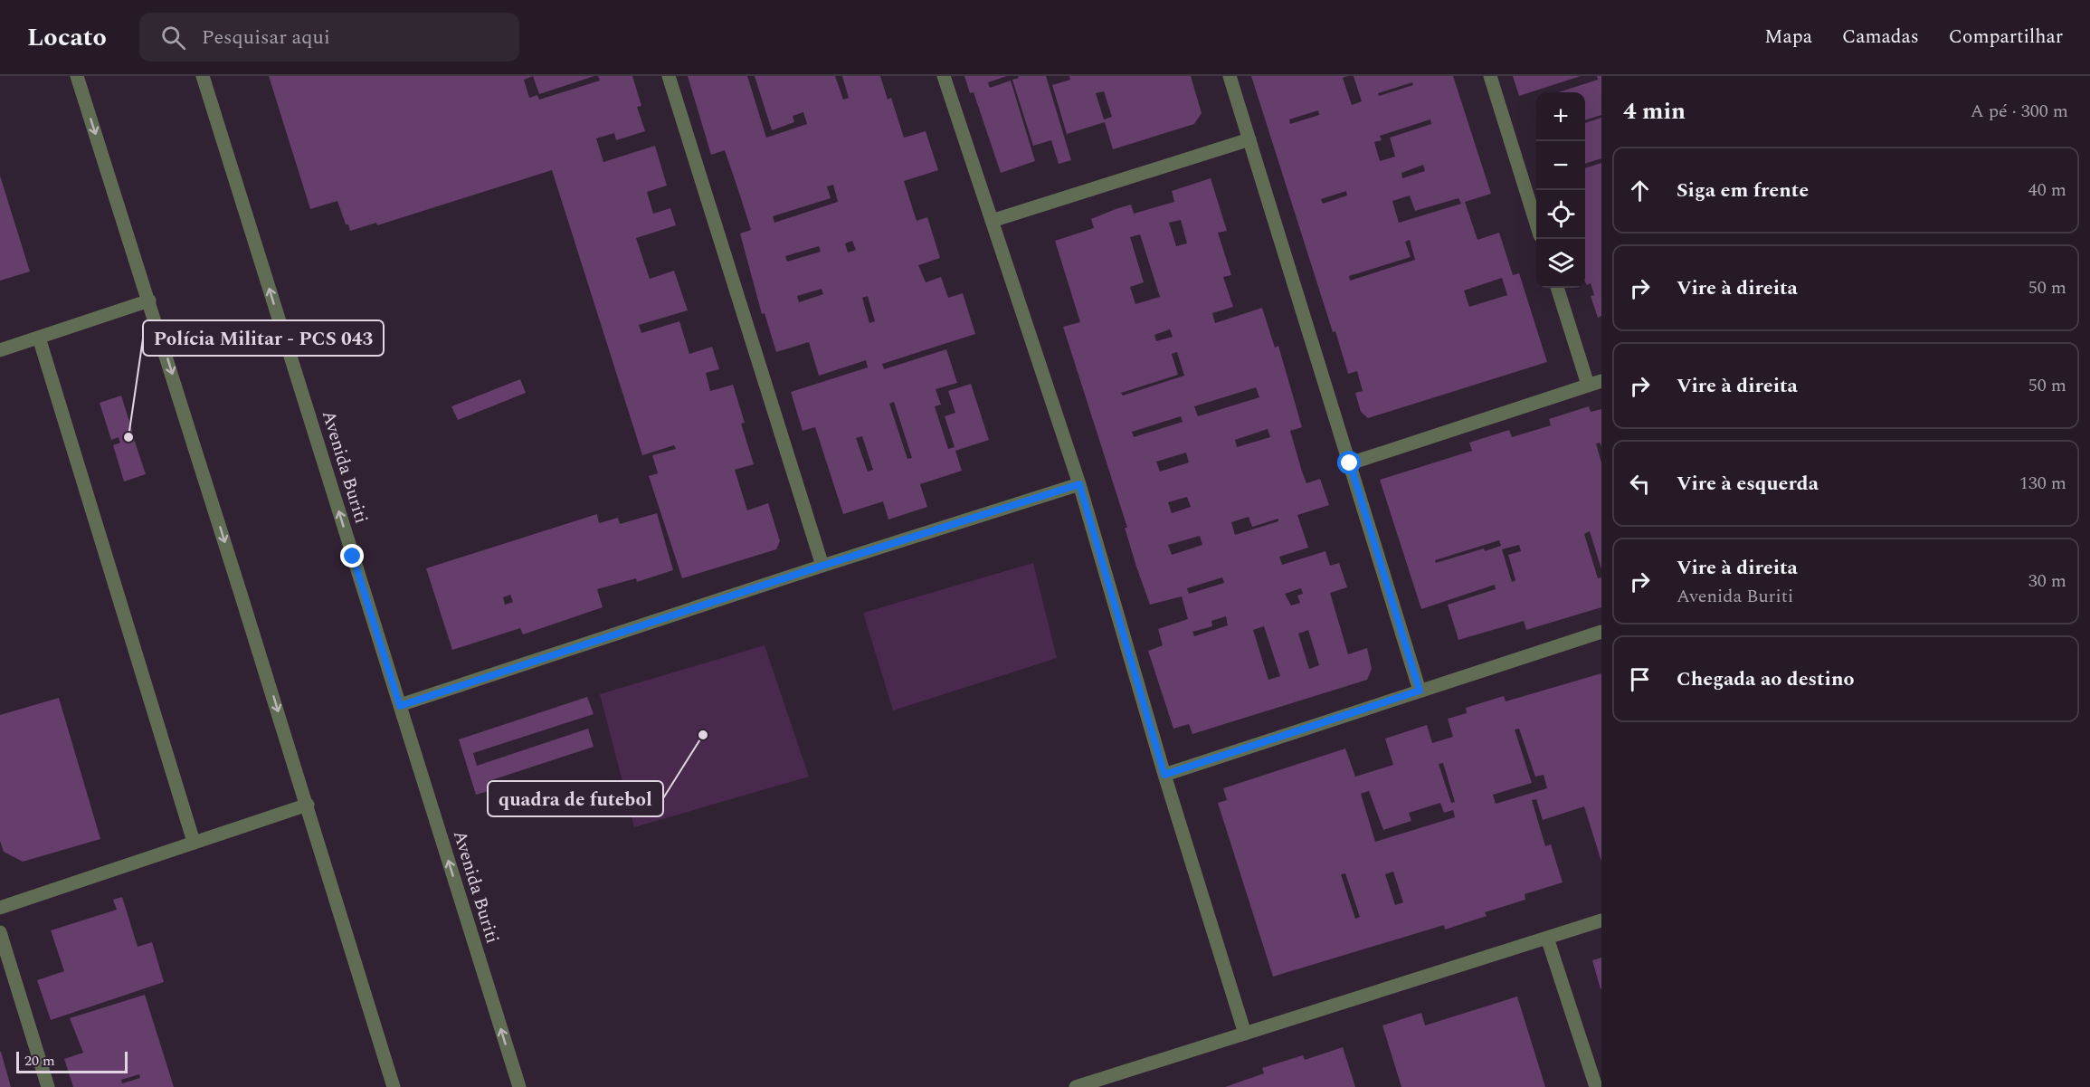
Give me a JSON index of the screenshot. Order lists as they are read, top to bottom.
{
  "streets": {
    "street": ["Avenida Buriti"]
  },
  "places": ["Polícia Militar - PCS 043", "quadra de futebol"],
  "scale_bar": "20 m",
  "page": {
    "header": "Locato",
    "search": "Pesquisar aqui",
    "nav": ["Mapa", "Camadas", "Compartilhar"],
    "heading": ["4 min", "A pé · 300 m"],
    "map_buttons": ["+", "−"],
    "list": [
      ["Siga em frente", "40 m"],
      ["Vire à direita", "50 m"],
      ["Vire à direita", "50 m"],
      ["Vire à esquerda", "130 m"],
      ["Vire à direita", "Avenida Buriti", "30 m"],
      "Chegada ao destino"
    ],
    "scale": "20 m"
  }
}
